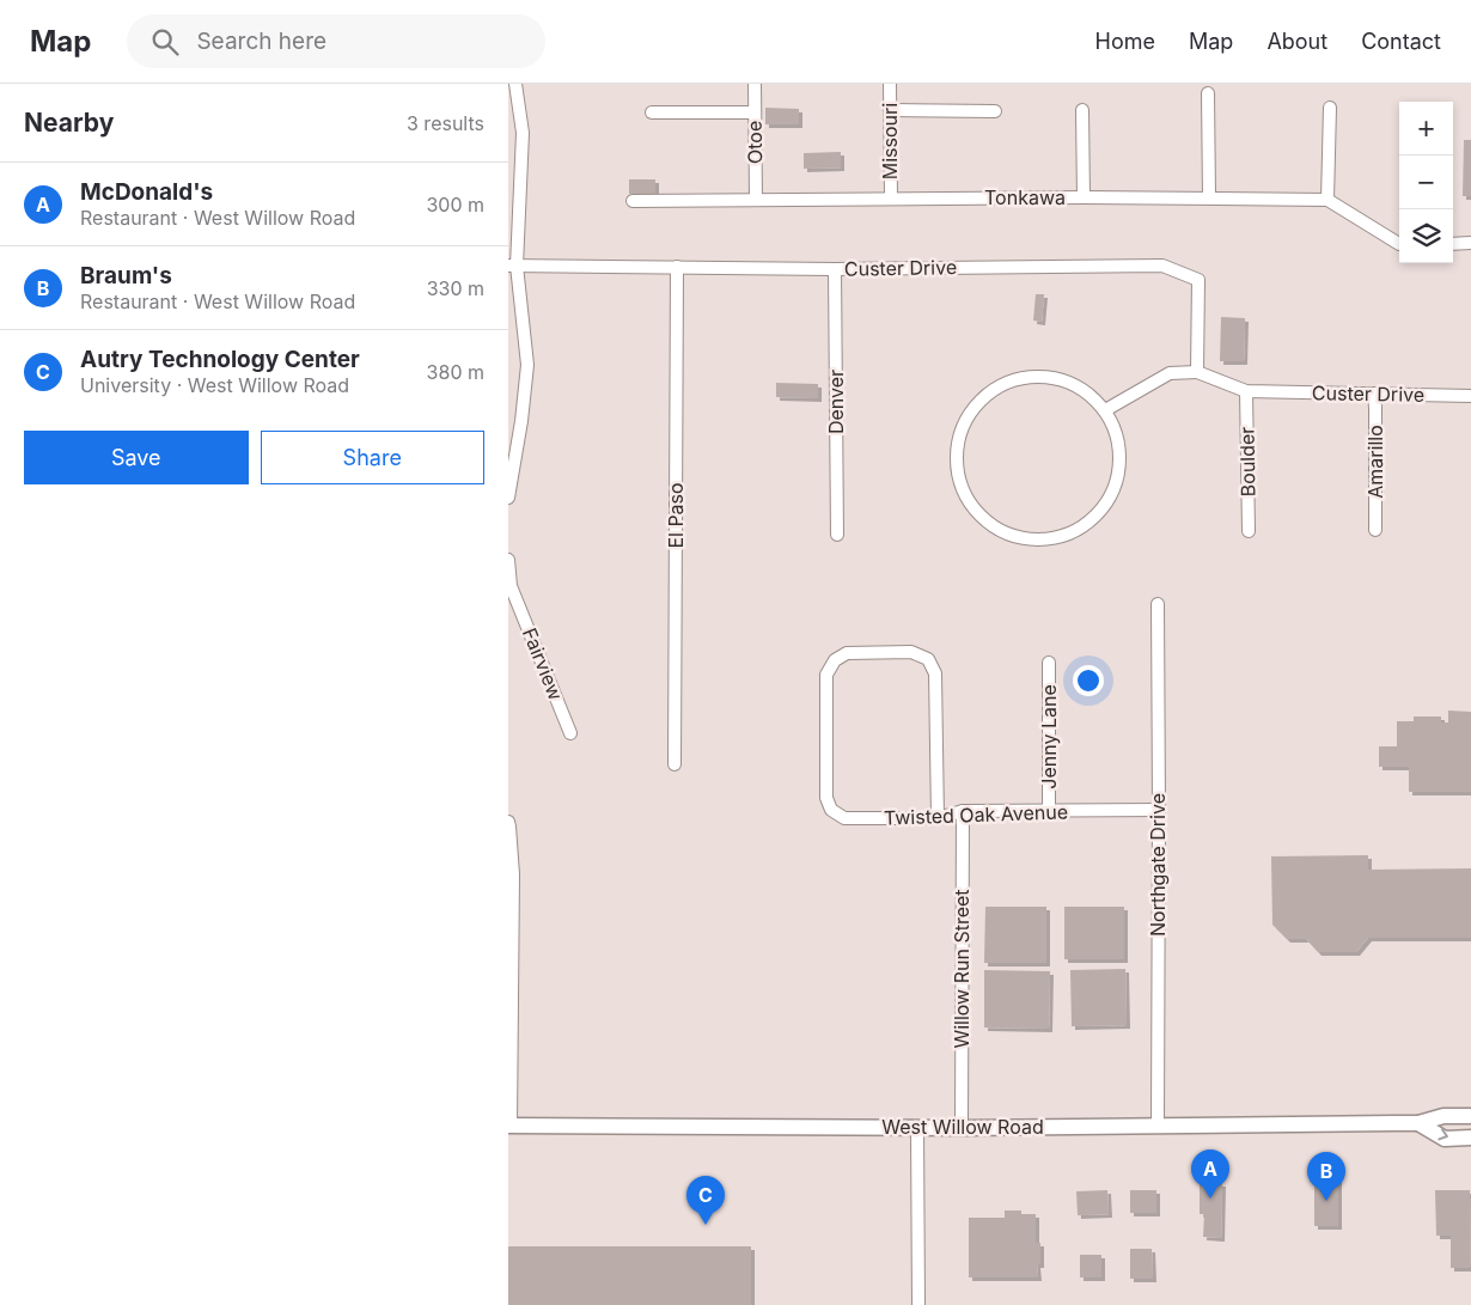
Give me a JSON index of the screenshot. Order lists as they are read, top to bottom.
{
  "streets": {
    "main road": ["West Willow Road"],
    "street": [
      "Missouri",
      "Otoe",
      "Tonkawa",
      "Custer Drive",
      "Denver",
      "Boulder",
      "Amarillo",
      "El Paso",
      "Fairview",
      "Jenny Lane",
      "Twisted Oak Avenue",
      "Northgate Drive",
      "Willow Run Street"
    ]
  },
  "crossings": [
    ["Missouri", "Tonkawa"],
    ["Otoe", "Tonkawa"],
    ["Custer Drive", "Denver"],
    ["Custer Drive", "Boulder"],
    ["Custer Drive", "Amarillo"],
    ["Custer Drive", "El Paso"],
    ["Jenny Lane", "Twisted Oak Avenue"],
    ["Twisted Oak Avenue", "Northgate Drive"],
    ["Twisted Oak Avenue", "Willow Run Street"],
    ["Northgate Drive", "West Willow Road"],
    ["Willow Run Street", "West Willow Road"]
  ],
  "page": {
    "header": "Map",
    "search": "Search here",
    "nav": [
      "Home",
      "Map",
      "About",
      "Contact"
    ],
    "heading": ["Nearby", "3 results"],
    "map_buttons": ["+", "−"],
    "list": [
      {
        "mark": "A",
        "name": "McDonald's",
        "note": "Restaurant · West Willow Road",
        "value": "300 m"
      },
      {
        "mark": "B",
        "name": "Braum's",
        "note": "Restaurant · West Willow Road",
        "value": "330 m"
      },
      {
        "mark": "C",
        "name": "Autry Technology Center",
        "note": "University · West Willow Road",
        "value": "380 m"
      }
    ],
    "buttons": ["Save", "Share"],
    "pins": ["A", "B", "C"]
  }
}
